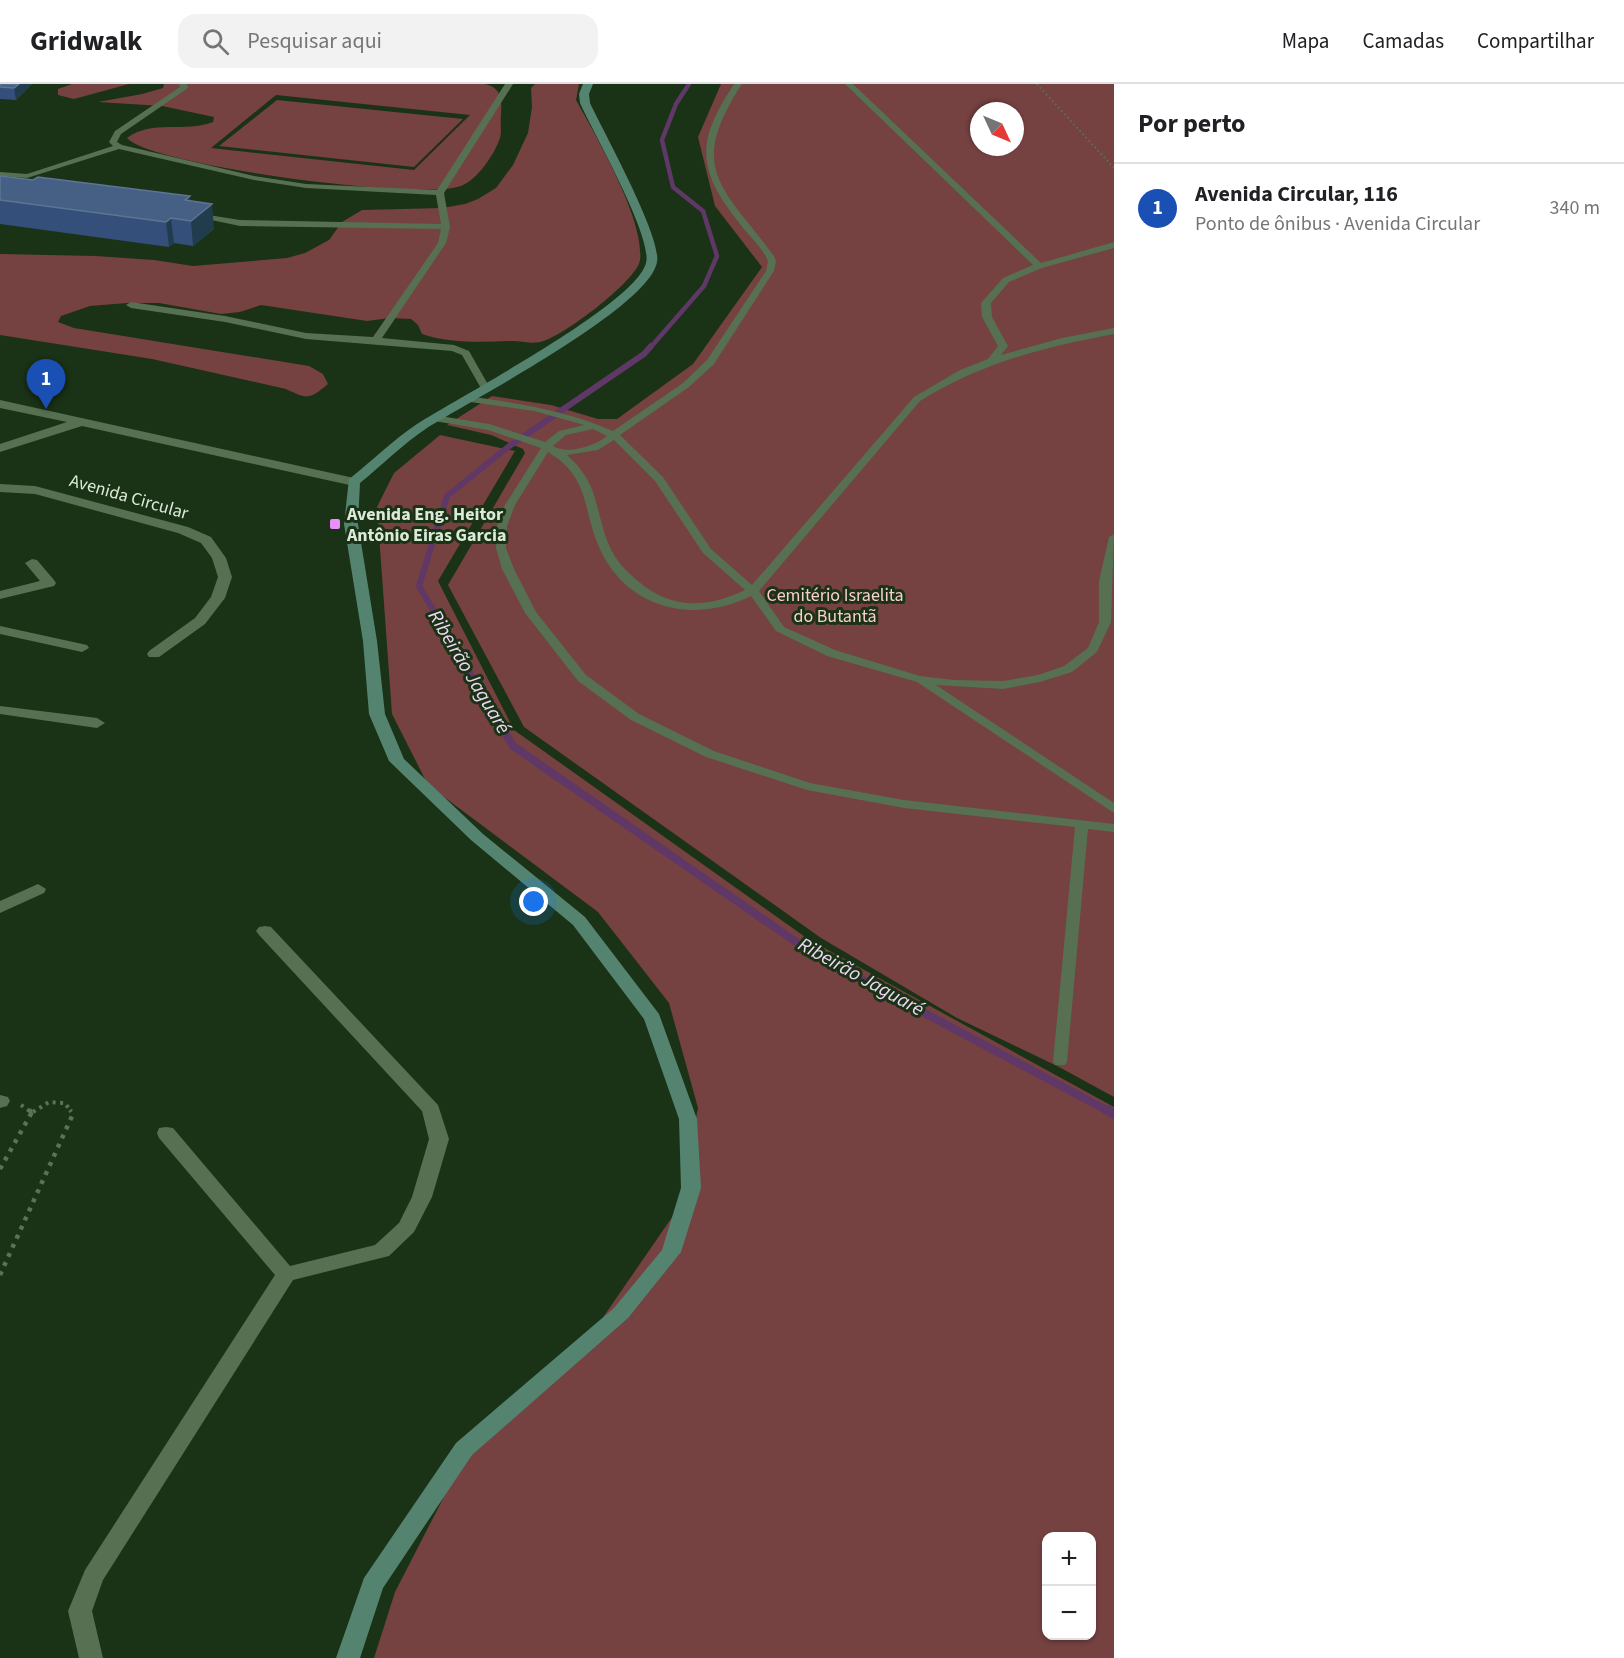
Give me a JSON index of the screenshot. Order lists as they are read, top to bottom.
{
  "streets": {
    "street": ["Avenida Circular"]
  },
  "water": ["Ribeirão Jaguaré"],
  "parks": ["Cemitério Israelita do Butantã"],
  "places": {
    "transit": ["Avenida Eng. Heitor Antônio Eiras Garcia"]
  },
  "north": "bottom right",
  "page": {
    "header": "Gridwalk",
    "search": "Pesquisar aqui",
    "nav": ["Mapa", "Camadas", "Compartilhar"],
    "heading": "Por perto",
    "list": [
      {
        "mark": "1",
        "name": "Avenida Circular, 116",
        "note": "Ponto de ônibus · Avenida Circular",
        "value": "340 m"
      }
    ],
    "pins": "1",
    "map_buttons": ["+", "−"]
  }
}
